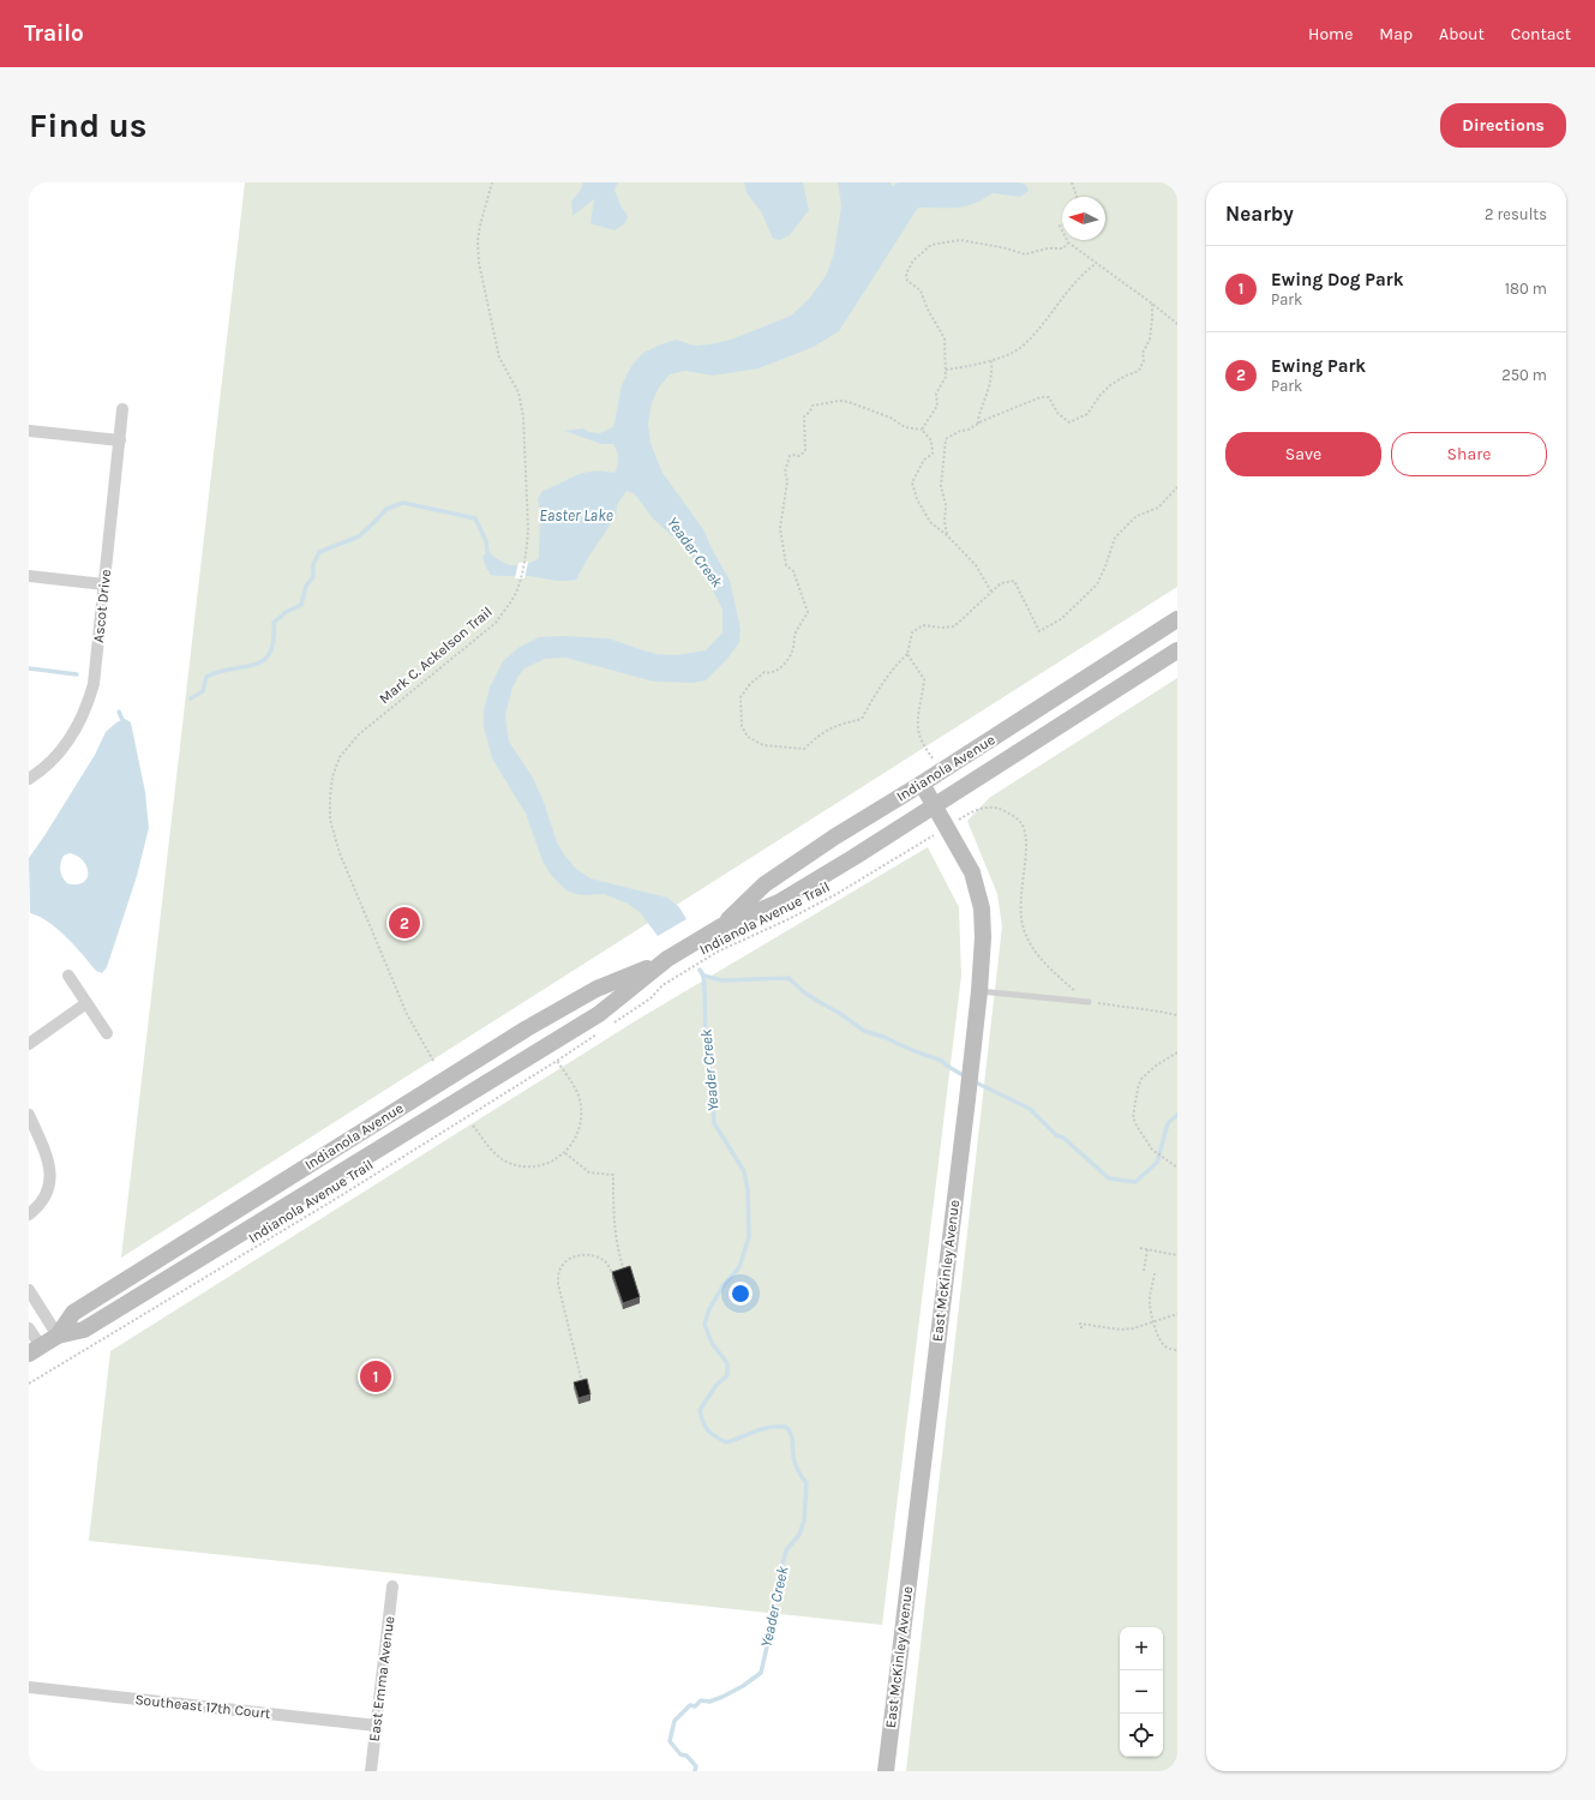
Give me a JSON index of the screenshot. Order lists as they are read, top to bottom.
{
  "streets": {
    "main road": ["Indianola Avenue", "East McKinley Avenue"],
    "street": ["Ascot Drive", "East Emma Avenue", "Southeast 17th Court"],
    "path": ["Mark C. Ackelson Trail", "Indianola Avenue Trail"]
  },
  "crossings": [
    ["Indianola Avenue", "East McKinley Avenue"],
    ["East Emma Avenue", "Southeast 17th Court"]
  ],
  "water": ["Easter Lake", "Yeader Creek"],
  "north": "left",
  "page": {
    "header": "Trailo",
    "nav": [
      "Home",
      "Map",
      "About",
      "Contact"
    ],
    "buttons": [
      "Directions",
      ["Save", "Share"]
    ],
    "title": "Find us",
    "heading": ["Nearby", "2 results"],
    "list": [
      {
        "mark": "1",
        "name": "Ewing Dog Park",
        "note": "Park",
        "value": "180 m"
      },
      {
        "mark": "2",
        "name": "Ewing Park",
        "note": "Park",
        "value": "250 m"
      }
    ],
    "pins": ["2", "1"],
    "map_buttons": ["+", "−"]
  }
}
